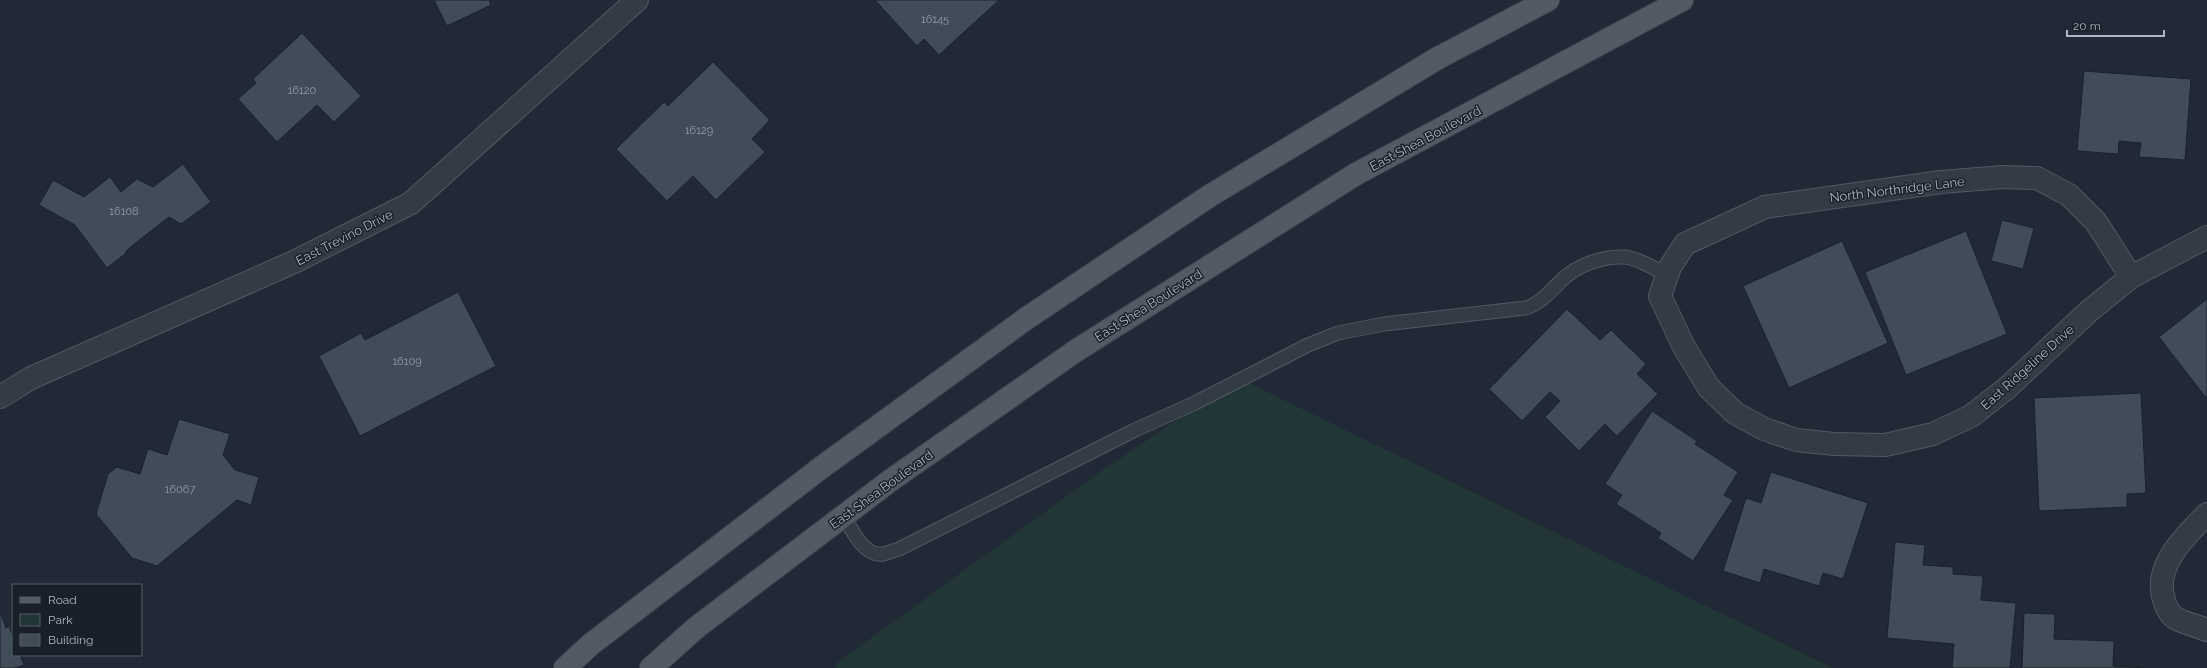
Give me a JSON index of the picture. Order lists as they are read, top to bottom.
{
  "streets": {
    "main road": ["East Shea Boulevard"],
    "street": ["North Northridge Lane", "East Trevino Drive", "East Ridgeline Drive"]
  },
  "crossings": [
    ["North Northridge Lane", "East Ridgeline Drive"]
  ],
  "house_numbers": [
    "16145",
    "16120",
    "16129",
    "16108",
    "16109",
    "16067"
  ],
  "legend": ["Road", "Park", "Building"],
  "scale_bar": "20 m"
}
